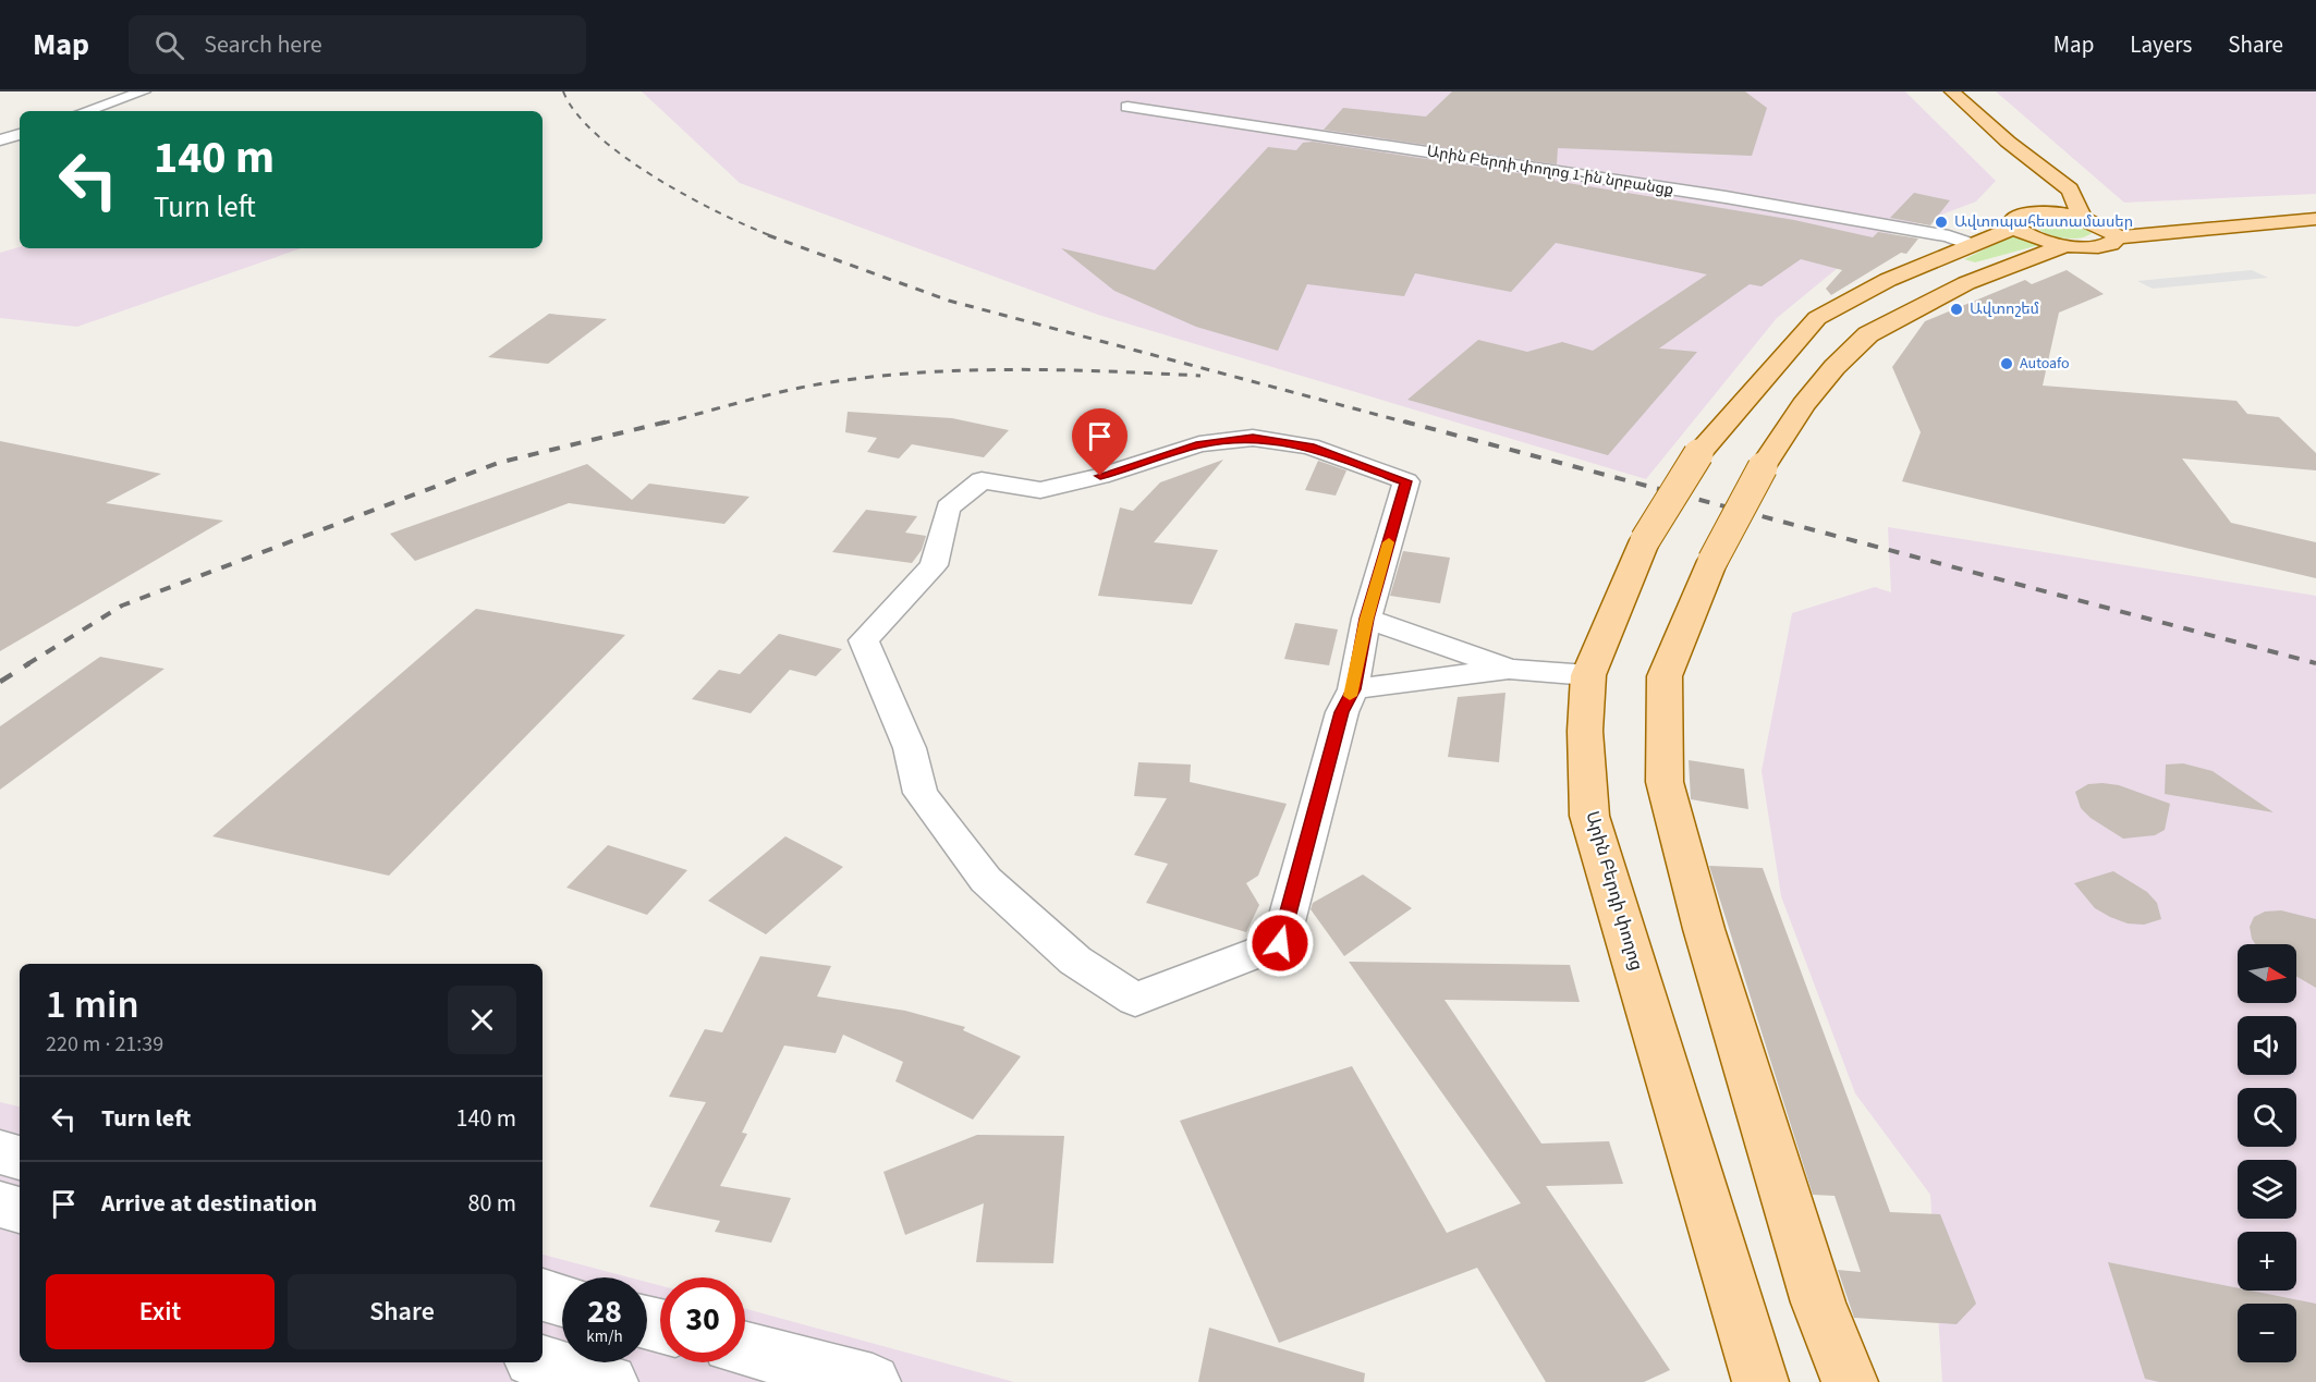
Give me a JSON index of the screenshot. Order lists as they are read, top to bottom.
{
  "streets": {
    "main road": ["Արին Բերդի փողոց"],
    "street": ["Արին Բերդի փողոց 1-ին նրբանցք"]
  },
  "crossings": [
    ["Արին Բերդի փողոց 1-ին նրբանցք", "Արին Բերդի փողոց"]
  ],
  "places": ["Ավտոպահեստամասեր", "Ավտոշեմ", "Autoafo"],
  "north": "right",
  "page": {
    "header": "Map",
    "search": "Search here",
    "nav": ["Map", "Layers", "Share"],
    "turn": ["140 m", "Turn left"],
    "map_buttons": ["+", "−"],
    "heading": ["1 min", "220 m · 21:39"],
    "list": [
      {
        "name": "Turn left",
        "value": "140 m"
      },
      {
        "name": "Arrive at destination",
        "value": "80 m"
      }
    ],
    "buttons": ["Exit", "Share"],
    "speed": "28 km/h",
    "limit": "30"
  }
}
